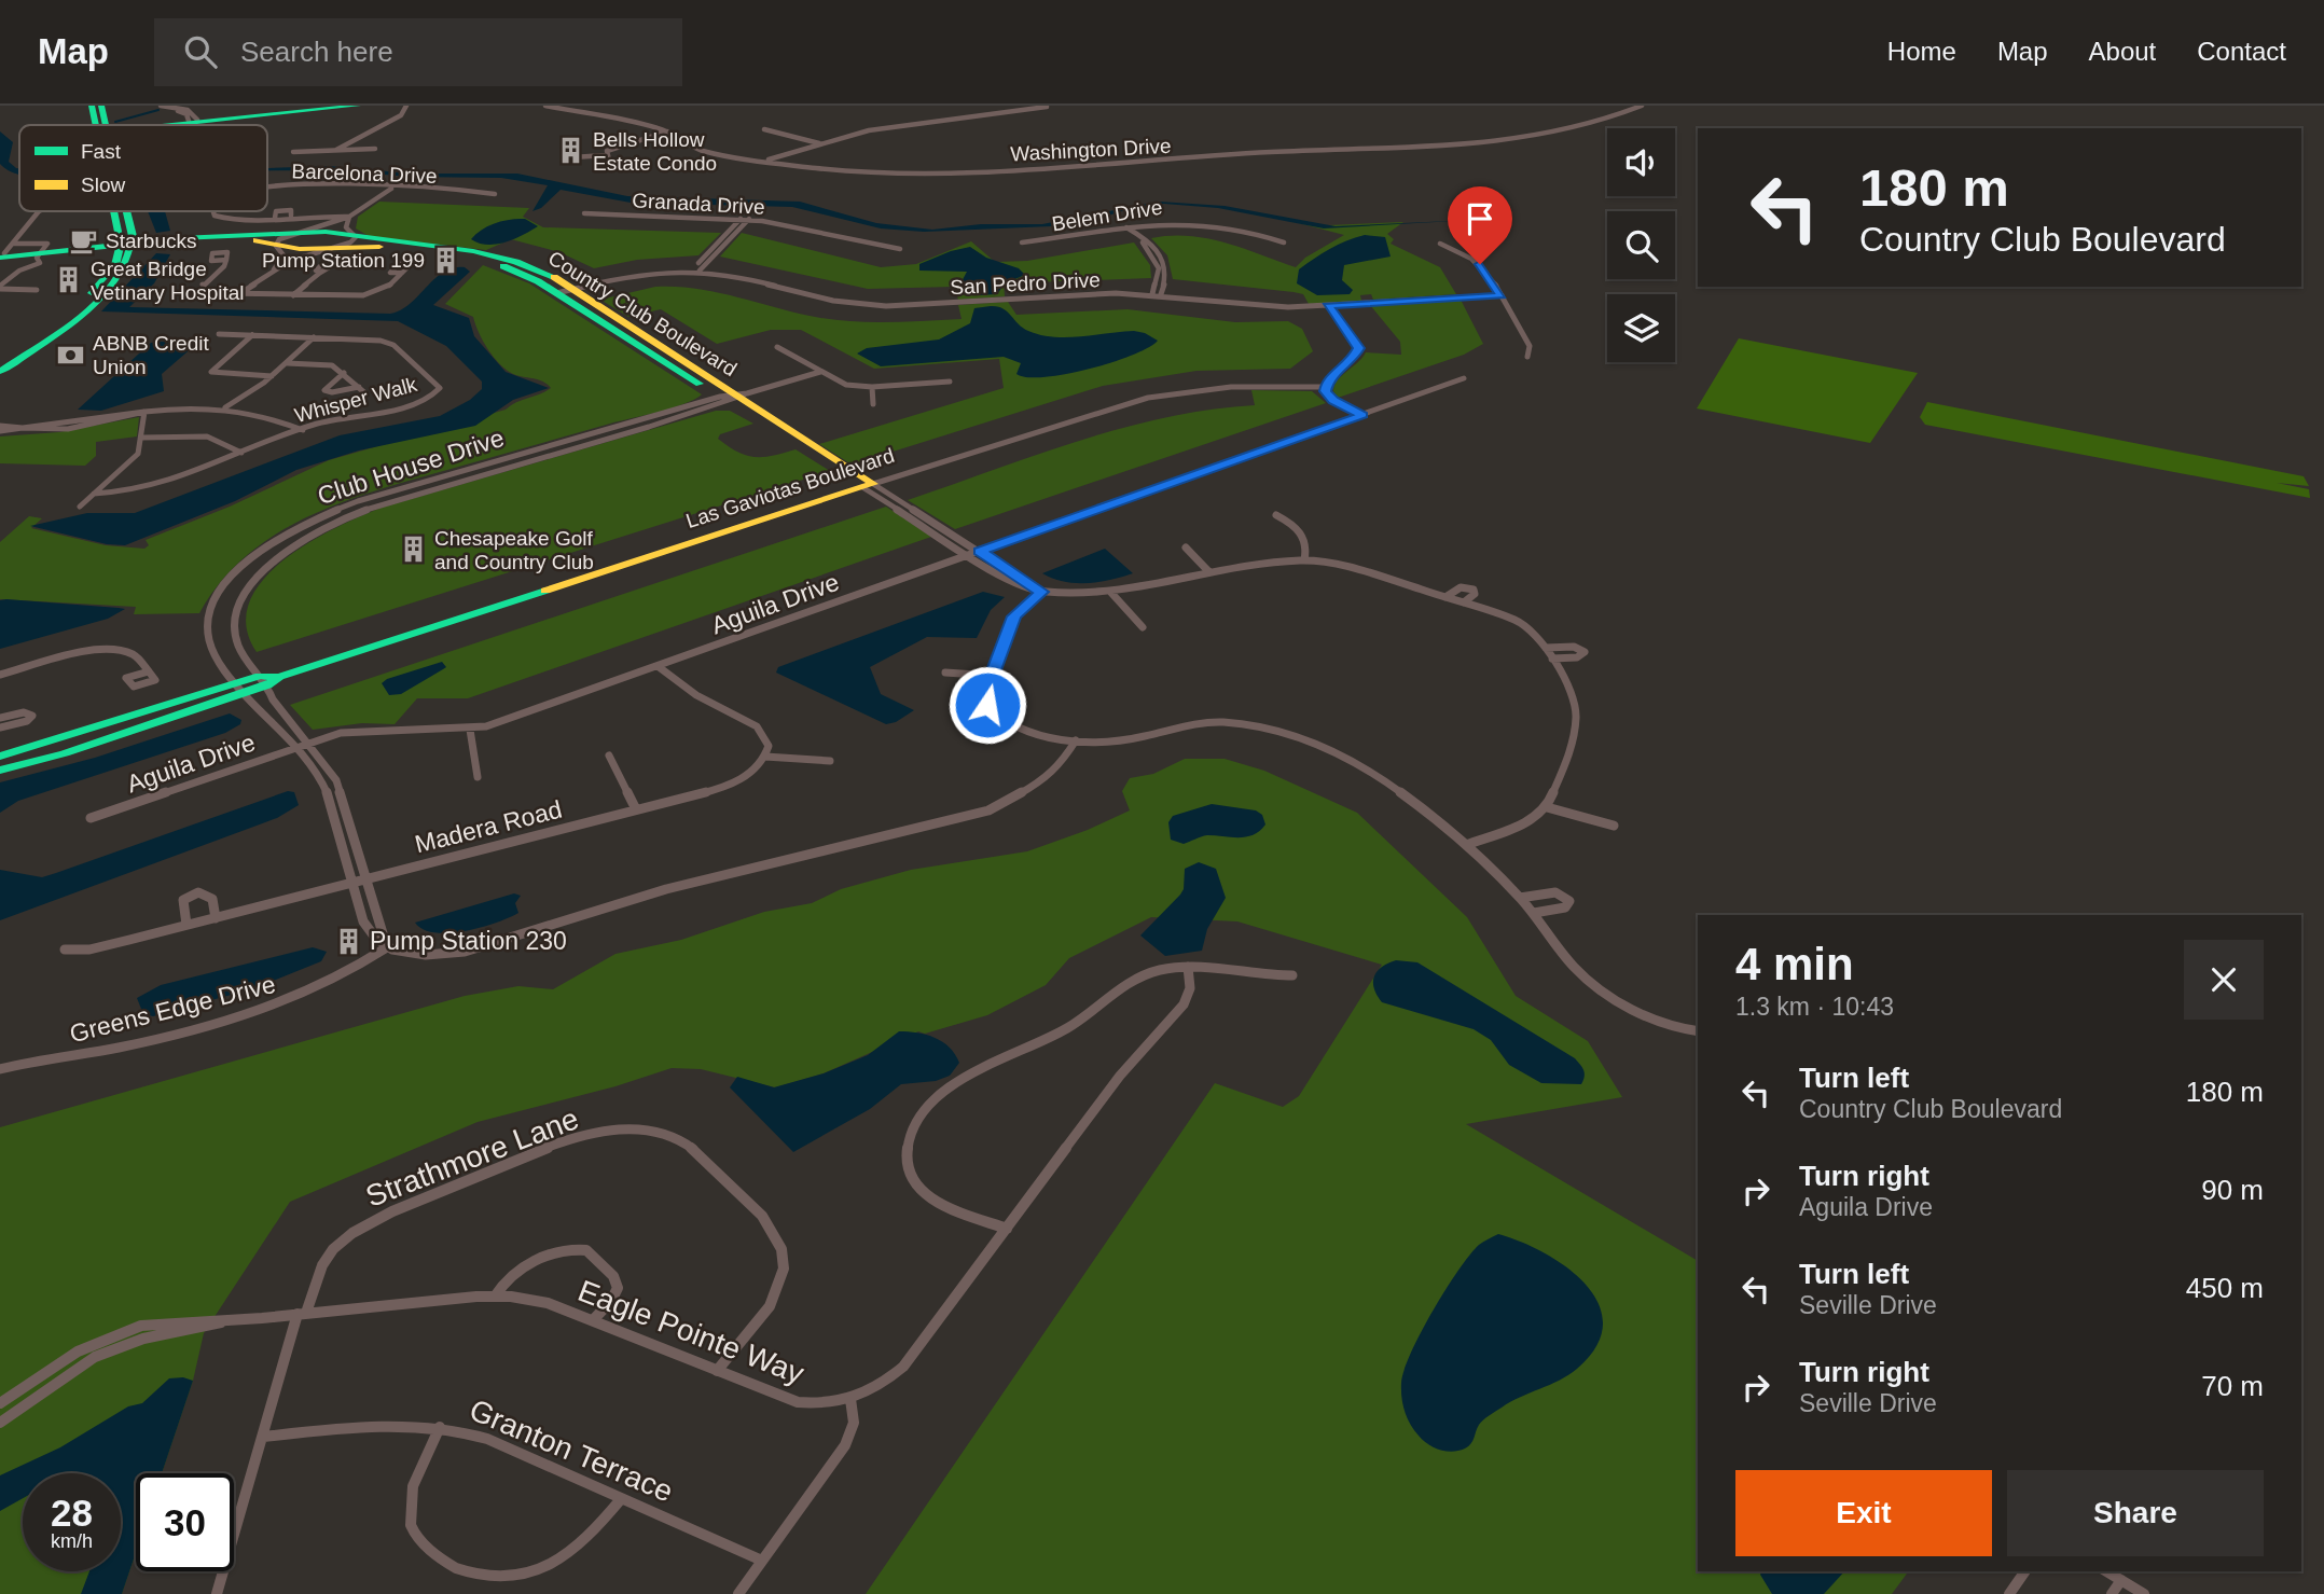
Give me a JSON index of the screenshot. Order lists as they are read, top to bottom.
{
  "streets": {
    "street": [
      "Washington Drive",
      "Barcelona Drive",
      "Granada Drive",
      "Belem Drive",
      "San Pedro Drive",
      "Country Club Boulevard",
      "Whisper Walk",
      "Club House Drive",
      "Las Gaviotas Boulevard",
      "Aguila Drive",
      "Madera Road",
      "Greens Edge Drive",
      "Strathmore Lane",
      "Eagle Pointe Way",
      "Granton Terrace"
    ]
  },
  "crossings": [
    ["San Pedro Drive", "Country Club Boulevard"],
    ["Country Club Boulevard", "Club House Drive"],
    ["Country Club Boulevard", "Las Gaviotas Boulevard"],
    ["Country Club Boulevard", "Aguila Drive"],
    ["Club House Drive", "Las Gaviotas Boulevard"],
    ["Club House Drive", "Aguila Drive"],
    ["Club House Drive", "Madera Road"],
    ["Club House Drive", "Greens Edge Drive"],
    ["Strathmore Lane", "Eagle Pointe Way"],
    ["Strathmore Lane", "Granton Terrace"]
  ],
  "places": {
    "building": [
      "Bells Hollow Estate Condo",
      "Pump Station 199",
      "Great Bridge Vetinary Hospital",
      "Chesapeake Golf and Country Club",
      "Pump Station 230"
    ],
    "cafe": ["Starbucks"],
    "bank": ["ABNB Credit Union"]
  },
  "legend": ["Fast", "Slow"],
  "page": {
    "header": "Map",
    "search": "Search here",
    "nav": [
      "Home",
      "Map",
      "About",
      "Contact"
    ],
    "turn": ["180 m", "Country Club Boulevard"],
    "heading": ["4 min", "1.3 km · 10:43"],
    "list": [
      {
        "name": "Turn left",
        "note": "Country Club Boulevard",
        "value": "180 m"
      },
      {
        "name": "Turn right",
        "note": "Aguila Drive",
        "value": "90 m"
      },
      {
        "name": "Turn left",
        "note": "Seville Drive",
        "value": "450 m"
      },
      {
        "name": "Turn right",
        "note": "Seville Drive",
        "value": "70 m"
      }
    ],
    "buttons": ["Exit", "Share"],
    "speed": "28 km/h",
    "limit": "30"
  }
}
